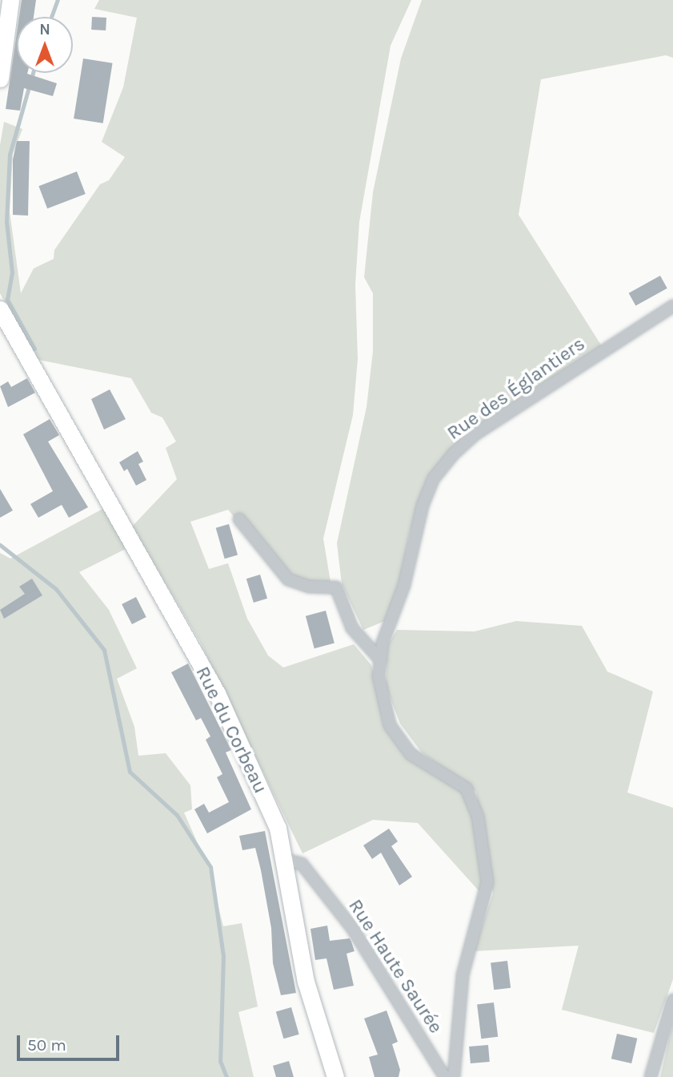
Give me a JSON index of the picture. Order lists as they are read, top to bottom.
{
  "streets": {
    "street": ["Rue des Églantiers", "Rue du Corbeau", "Rue Haute Saurée"]
  },
  "crossings": [
    ["Rue du Corbeau", "Rue Haute Saurée"]
  ],
  "scale_bar": "50 m",
  "north": "top"
}
